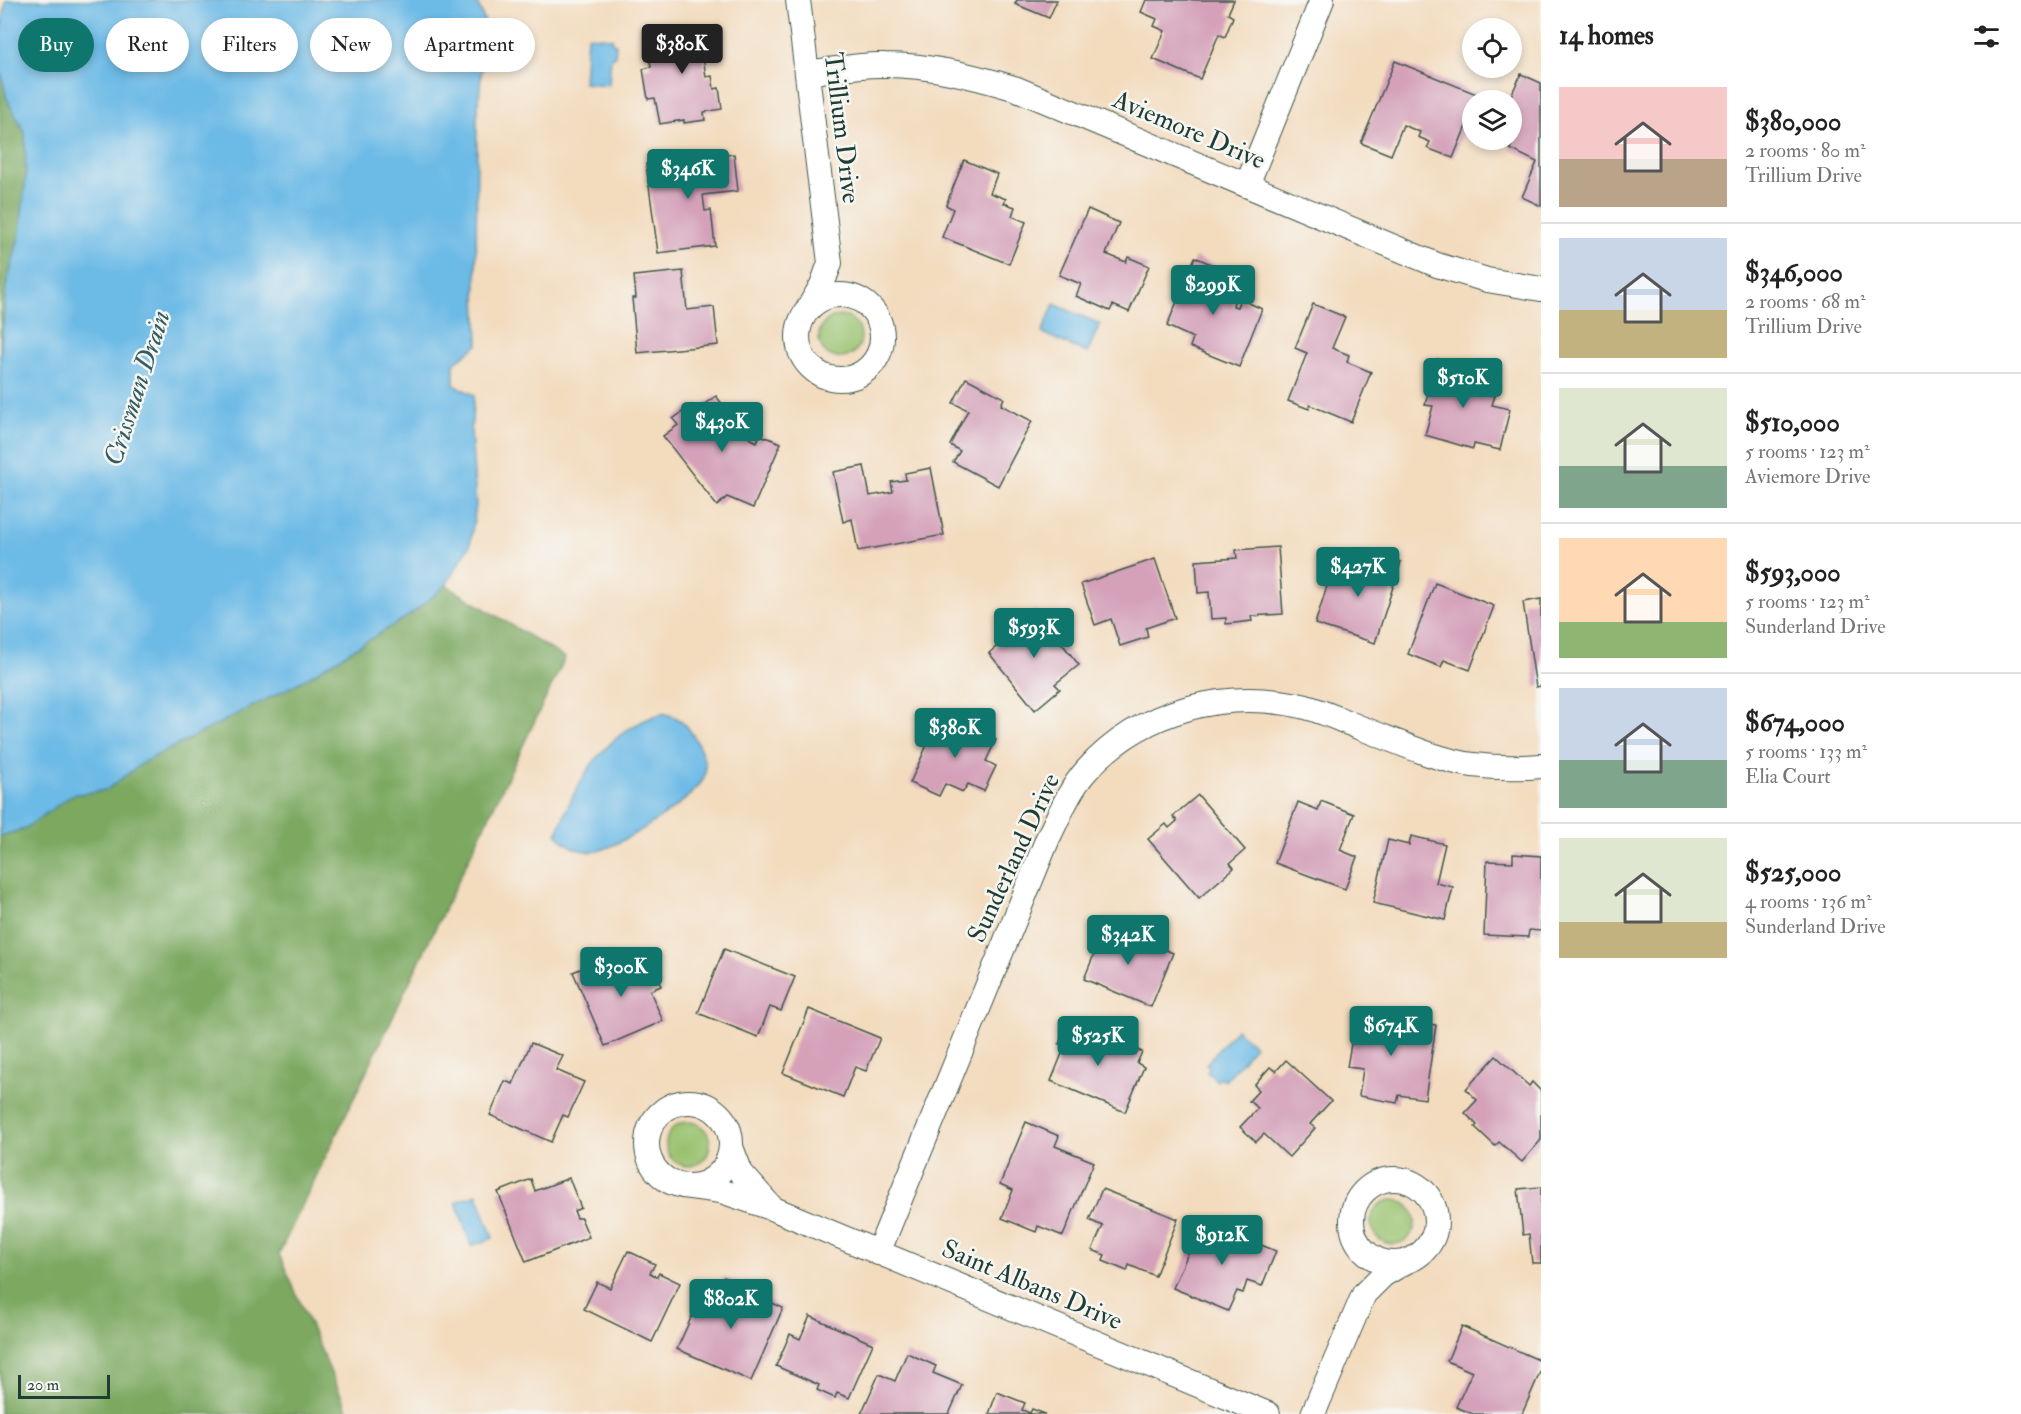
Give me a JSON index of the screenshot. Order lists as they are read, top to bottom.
{
  "streets": {
    "street": [
      "Trillium Drive",
      "Aviemore Drive",
      "Sunderland Drive",
      "Saint Albans Drive"
    ]
  },
  "crossings": [
    ["Trillium Drive", "Aviemore Drive"],
    ["Sunderland Drive", "Saint Albans Drive"]
  ],
  "water": ["Crissman Drain"],
  "scale_bar": "20 m",
  "page": {
    "heading": "14 homes",
    "chip": [
      "Buy",
      "Rent",
      "Filters",
      "New",
      "Apartment"
    ],
    "price": [
      "$380K",
      "$346K",
      "$299K",
      "$510K",
      "$430K",
      "$427K",
      "$593K",
      "$380K",
      "$342K",
      "$300K",
      "$674K",
      "$525K",
      "$912K",
      "$802K"
    ],
    "list": [
      {
        "name": "$380,000",
        "note": "2 rooms · 80 m² · Trillium Drive"
      },
      {
        "name": "$346,000",
        "note": "2 rooms · 68 m² · Trillium Drive"
      },
      {
        "name": "$510,000",
        "note": "5 rooms · 123 m² · Aviemore Drive"
      },
      {
        "name": "$593,000",
        "note": "5 rooms · 123 m² · Sunderland Drive"
      },
      {
        "name": "$674,000",
        "note": "5 rooms · 133 m² · Elia Court"
      },
      {
        "name": "$525,000",
        "note": "4 rooms · 136 m² · Sunderland Drive"
      }
    ],
    "scale": "20 m"
  }
}
